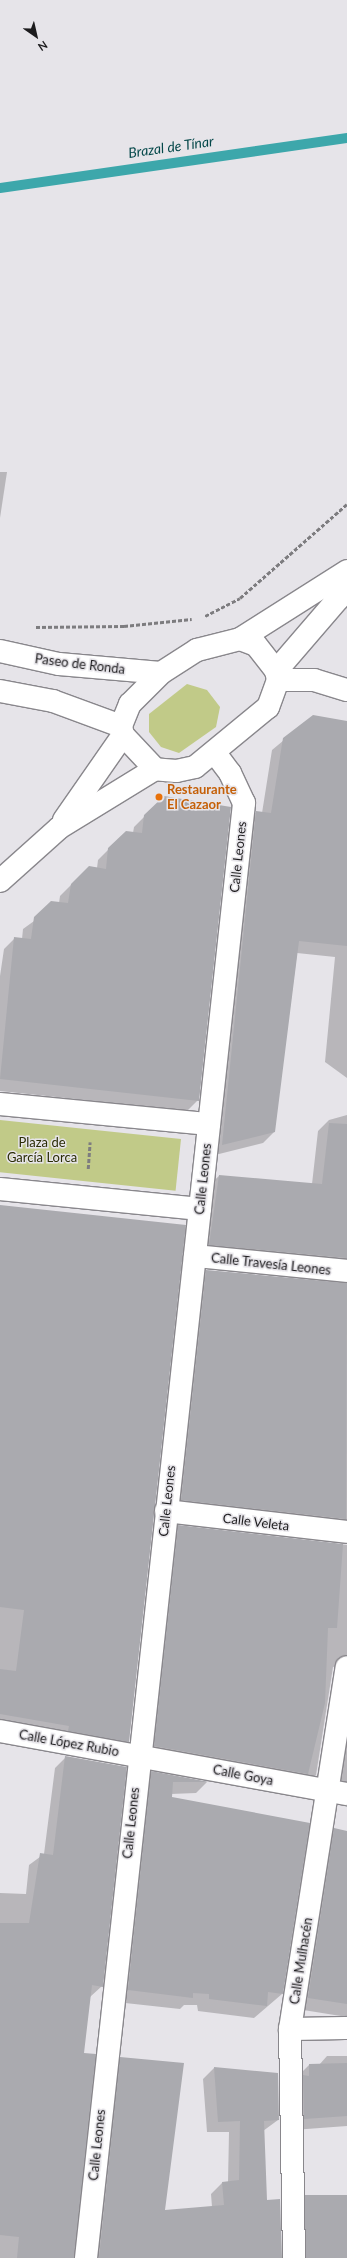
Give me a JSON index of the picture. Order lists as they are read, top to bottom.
{
  "streets": {
    "street": [
      "Paseo de Ronda",
      "Calle Leones",
      "Calle Travesía Leones",
      "Calle Veleta",
      "Calle López Rubio",
      "Calle Goya",
      "Calle Mulhacén"
    ]
  },
  "crossings": [
    ["Paseo de Ronda", "Calle Leones"],
    ["Calle Leones", "Calle Travesía Leones"],
    ["Calle Leones", "Calle Veleta"],
    ["Calle Leones", "Calle López Rubio"],
    ["Calle Leones", "Calle Goya"],
    ["Calle López Rubio", "Calle Goya"],
    ["Calle Goya", "Calle Mulhacén"]
  ],
  "water": ["Brazal de Tínar"],
  "parks": ["Plaza de García Lorca"],
  "places": ["Restaurante El Cazaor"],
  "north": "bottom right"
}
